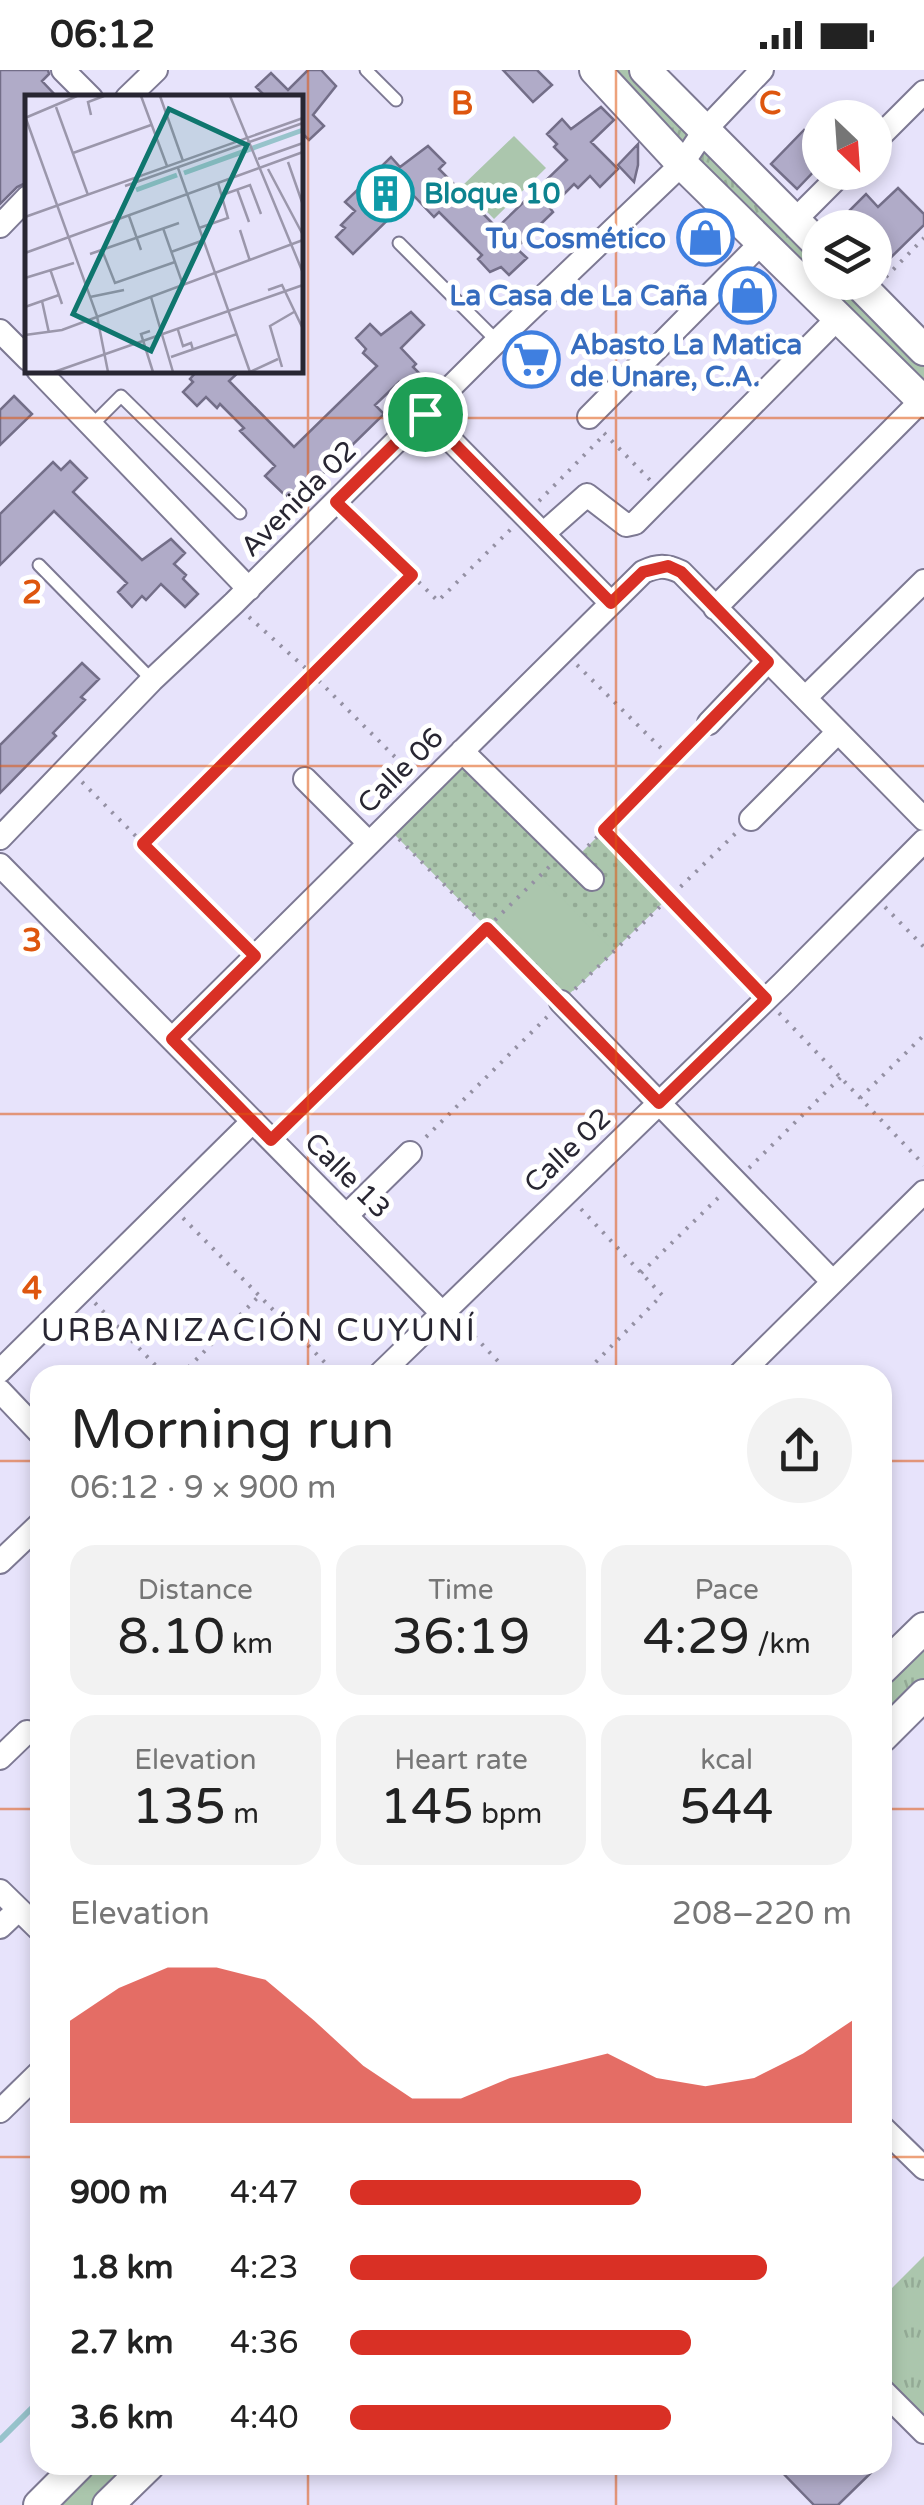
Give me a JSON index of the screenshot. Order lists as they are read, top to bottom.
{
  "streets": {
    "street": [
      "Avenida 02",
      "Calle 06",
      "Calle 02",
      "Calle 13"
    ]
  },
  "crossings": [
    ["Calle 06", "Calle 13"],
    ["Calle 02", "Calle 13"]
  ],
  "districts": ["URBANIZACIÓN CUYUNÍ"],
  "places": {
    "building": ["Bloque 10"],
    "shop": ["Tu Cosmético", "La Casa de La Caña"],
    "supermarket": ["Abasto La Matica de Unare, C.A."]
  },
  "north": "bottom right",
  "page": {
    "status": "06:12",
    "heading": ["Morning run", "06:12 · 9 × 900 m"],
    "stats": [
      ["Distance", "8.10 km"],
      ["Time", "36:19"],
      ["Pace", "4:29 /km"],
      ["Elevation", "135 m"],
      ["Heart rate", "145 bpm"],
      ["kcal", "544"]
    ],
    "chart": ["Elevation", "208–220 m"],
    "list": [
      {
        "name": "900 m",
        "note": "4:47"
      },
      {
        "name": "1.8 km",
        "note": "4:23"
      },
      {
        "name": "2.7 km",
        "note": "4:36"
      },
      {
        "name": "3.6 km",
        "note": "4:40"
      }
    ]
  },
  "grid": {
    "columns": ["B", "C"],
    "rows": ["2", "3", "4"]
  }
}
